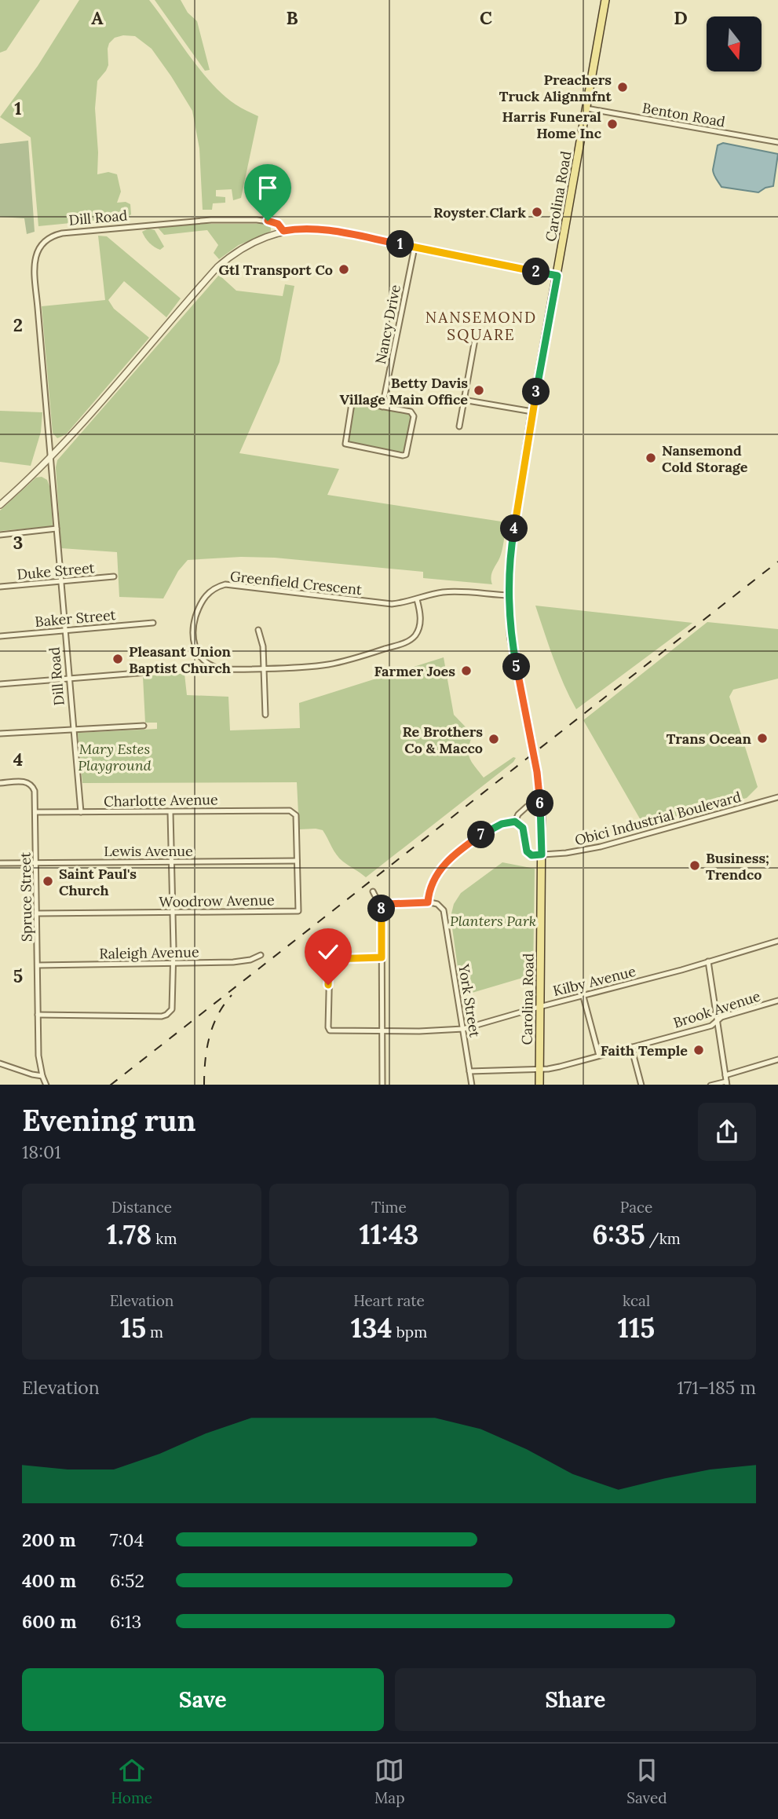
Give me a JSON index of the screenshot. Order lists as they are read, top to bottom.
{
  "streets": {
    "main road": ["Carolina Road"],
    "street": [
      "Benton Road",
      "Dill Road",
      "Nancy Drive",
      "Duke Street",
      "Greenfield Crescent",
      "Baker Street",
      "Charlotte Avenue",
      "Obici Industrial Boulevard",
      "Lewis Avenue",
      "Spruce Street",
      "Woodrow Avenue",
      "Raleigh Avenue",
      "Kilby Avenue",
      "York Street",
      "Brook Avenue"
    ]
  },
  "crossings": [
    ["Benton Road", "Carolina Road"],
    ["Carolina Road", "Dill Road"],
    ["Carolina Road", "Greenfield Crescent"],
    ["Carolina Road", "Obici Industrial Boulevard"],
    ["Carolina Road", "Kilby Avenue"],
    ["Carolina Road", "Brook Avenue"],
    ["Dill Road", "Nancy Drive"],
    ["Dill Road", "Duke Street"],
    ["Dill Road", "Baker Street"],
    ["Dill Road", "Charlotte Avenue"],
    ["Charlotte Avenue", "Lewis Avenue"],
    ["Charlotte Avenue", "Spruce Street"],
    ["Charlotte Avenue", "Woodrow Avenue"],
    ["Lewis Avenue", "Spruce Street"],
    ["Lewis Avenue", "Woodrow Avenue"],
    ["Spruce Street", "Woodrow Avenue"],
    ["Spruce Street", "Raleigh Avenue"],
    ["Kilby Avenue", "York Street"],
    ["York Street", "Brook Avenue"]
  ],
  "districts": ["NANSEMOND SQUARE"],
  "parks": ["Mary Estes Playground", "Planters Park"],
  "places": [
    "Preachers Truck Alignmfnt",
    "Harris Funeral Home Inc",
    "Royster Clark",
    "Gtl Transport Co",
    "Betty Davis Village Main Office",
    "Nansemond Cold Storage",
    "Pleasant Union Baptist Church",
    "Farmer Joes",
    "Trans Ocean",
    "Re Brothers Co & Macco",
    "Business; Trendco",
    "Saint Paul's Church",
    "Faith Temple"
  ],
  "north": "bottom",
  "page": {
    "pins": [
      "1",
      "2",
      "3",
      "4",
      "5",
      "6",
      "7",
      "8"
    ],
    "heading": ["Evening run", "18:01"],
    "stats": [
      ["Distance", "1.78 km"],
      ["Time", "11:43"],
      ["Pace", "6:35 /km"],
      ["Elevation", "15 m"],
      ["Heart rate", "134 bpm"],
      ["kcal", "115"]
    ],
    "chart": ["Elevation", "171–185 m"],
    "list": [
      {
        "name": "200 m",
        "note": "7:04"
      },
      {
        "name": "400 m",
        "note": "6:52"
      },
      {
        "name": "600 m",
        "note": "6:13"
      }
    ],
    "buttons": ["Save", "Share"],
    "tabs": ["Home", "Map", "Saved"]
  },
  "grid": {
    "columns": [
      "A",
      "B",
      "C",
      "D"
    ],
    "rows": [
      "1",
      "2",
      "3",
      "4",
      "5"
    ]
  }
}
